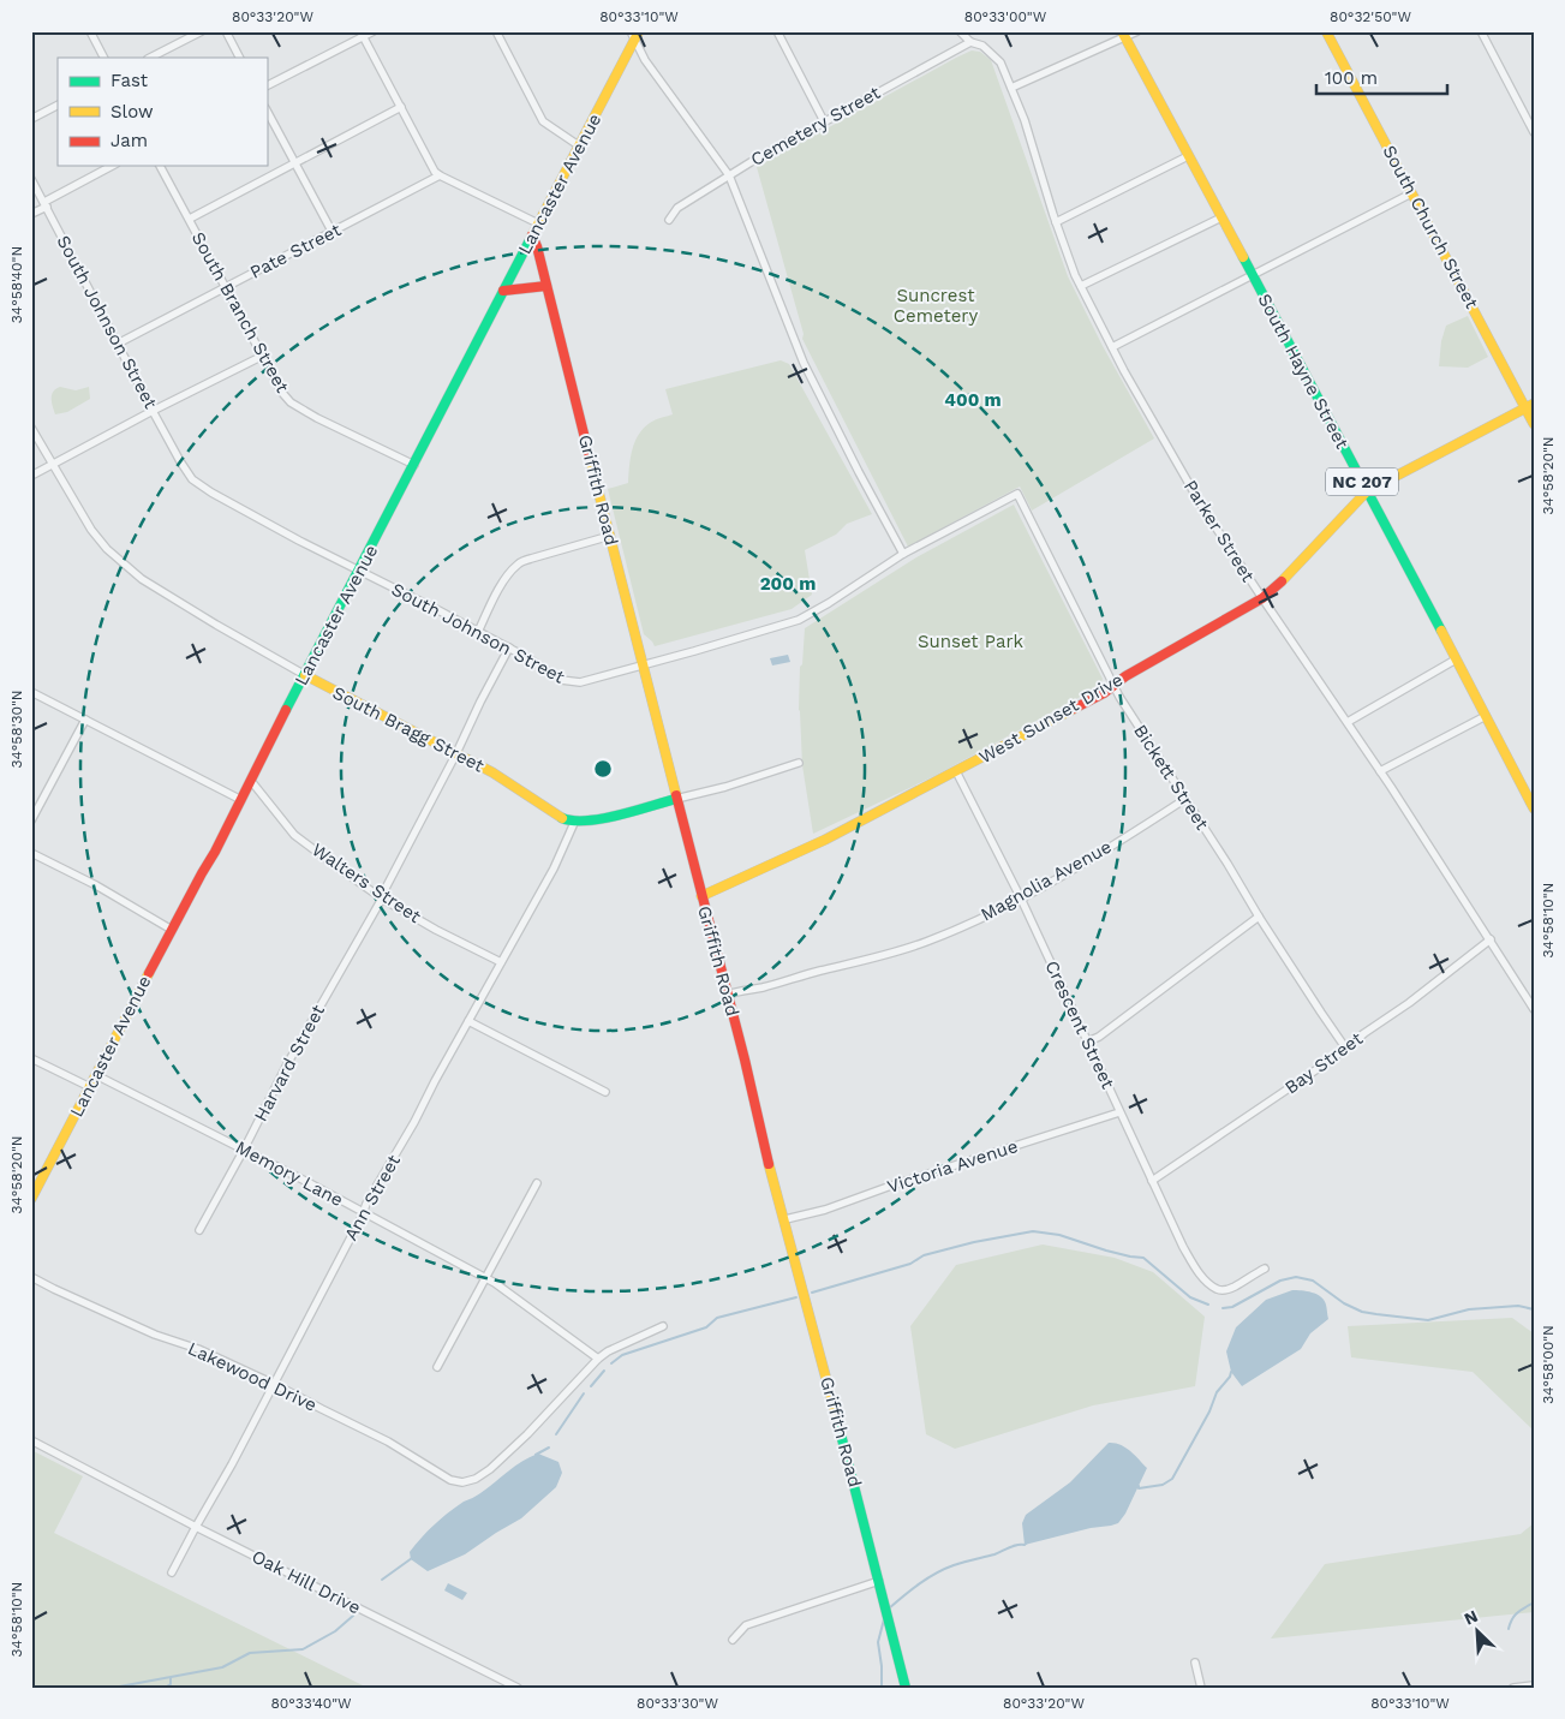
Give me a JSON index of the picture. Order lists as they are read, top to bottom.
{
  "streets": {
    "street": [
      "Cemetery Street",
      "Lancaster Avenue",
      "South Church Street",
      "Pate Street",
      "South Branch Street",
      "South Johnson Street",
      "South Hayne Street",
      "NC 207",
      "Griffith Road",
      "Parker Street",
      "West Sunset Drive",
      "South Bragg Street",
      "Bickett Street",
      "Magnolia Avenue",
      "Walters Street",
      "Crescent Street",
      "Harvard Street",
      "Bay Street",
      "Victoria Avenue",
      "Memory Lane",
      "Ann Street",
      "Lakewood Drive",
      "Oak Hill Drive"
    ]
  },
  "crossings": [
    ["Cemetery Street", "Parker Street"],
    ["Lancaster Avenue", "South Branch Street"],
    ["Lancaster Avenue", "South Johnson Street"],
    ["Lancaster Avenue", "Griffith Road"],
    ["Lancaster Avenue", "South Bragg Street"],
    ["Lancaster Avenue", "Walters Street"],
    ["Lancaster Avenue", "Memory Lane"],
    ["South Church Street", "West Sunset Drive"],
    ["Pate Street", "South Branch Street"],
    ["Pate Street", "South Johnson Street"],
    ["South Johnson Street", "Griffith Road"],
    ["South Johnson Street", "Bickett Street"],
    ["South Johnson Street", "Harvard Street"],
    ["South Hayne Street", "West Sunset Drive"],
    ["Griffith Road", "West Sunset Drive"],
    ["Griffith Road", "Magnolia Avenue"],
    ["Griffith Road", "Victoria Avenue"],
    ["Parker Street", "West Sunset Drive"],
    ["Parker Street", "Bay Street"],
    ["West Sunset Drive", "Bickett Street"],
    ["West Sunset Drive", "Crescent Street"],
    ["South Bragg Street", "Harvard Street"],
    ["South Bragg Street", "Ann Street"],
    ["Bickett Street", "Magnolia Avenue"],
    ["Bickett Street", "Bay Street"],
    ["Magnolia Avenue", "Crescent Street"],
    ["Walters Street", "Harvard Street"],
    ["Walters Street", "Ann Street"],
    ["Crescent Street", "Bay Street"],
    ["Crescent Street", "Victoria Avenue"],
    ["Harvard Street", "Memory Lane"],
    ["Memory Lane", "Ann Street"],
    ["Memory Lane", "Lakewood Drive"],
    ["Ann Street", "Lakewood Drive"],
    ["Ann Street", "Oak Hill Drive"]
  ],
  "parks": ["Suncrest Cemetery", "Sunset Park"],
  "legend": ["Fast", "Slow", "Jam"],
  "scale_bar": "100 m",
  "north": "top left",
  "coordinates": [
    "80°33'20\"W",
    "80°33'10\"W",
    "80°33'00\"W",
    "80°32'50\"W",
    "34°58'40\"N",
    "34°58'20\"N",
    "34°58'30\"N",
    "34°58'10\"N",
    "34°58'00\"N",
    "80°33'40\"W",
    "80°33'30\"W"
  ],
  "rings": ["400 m", "200 m"]
}
